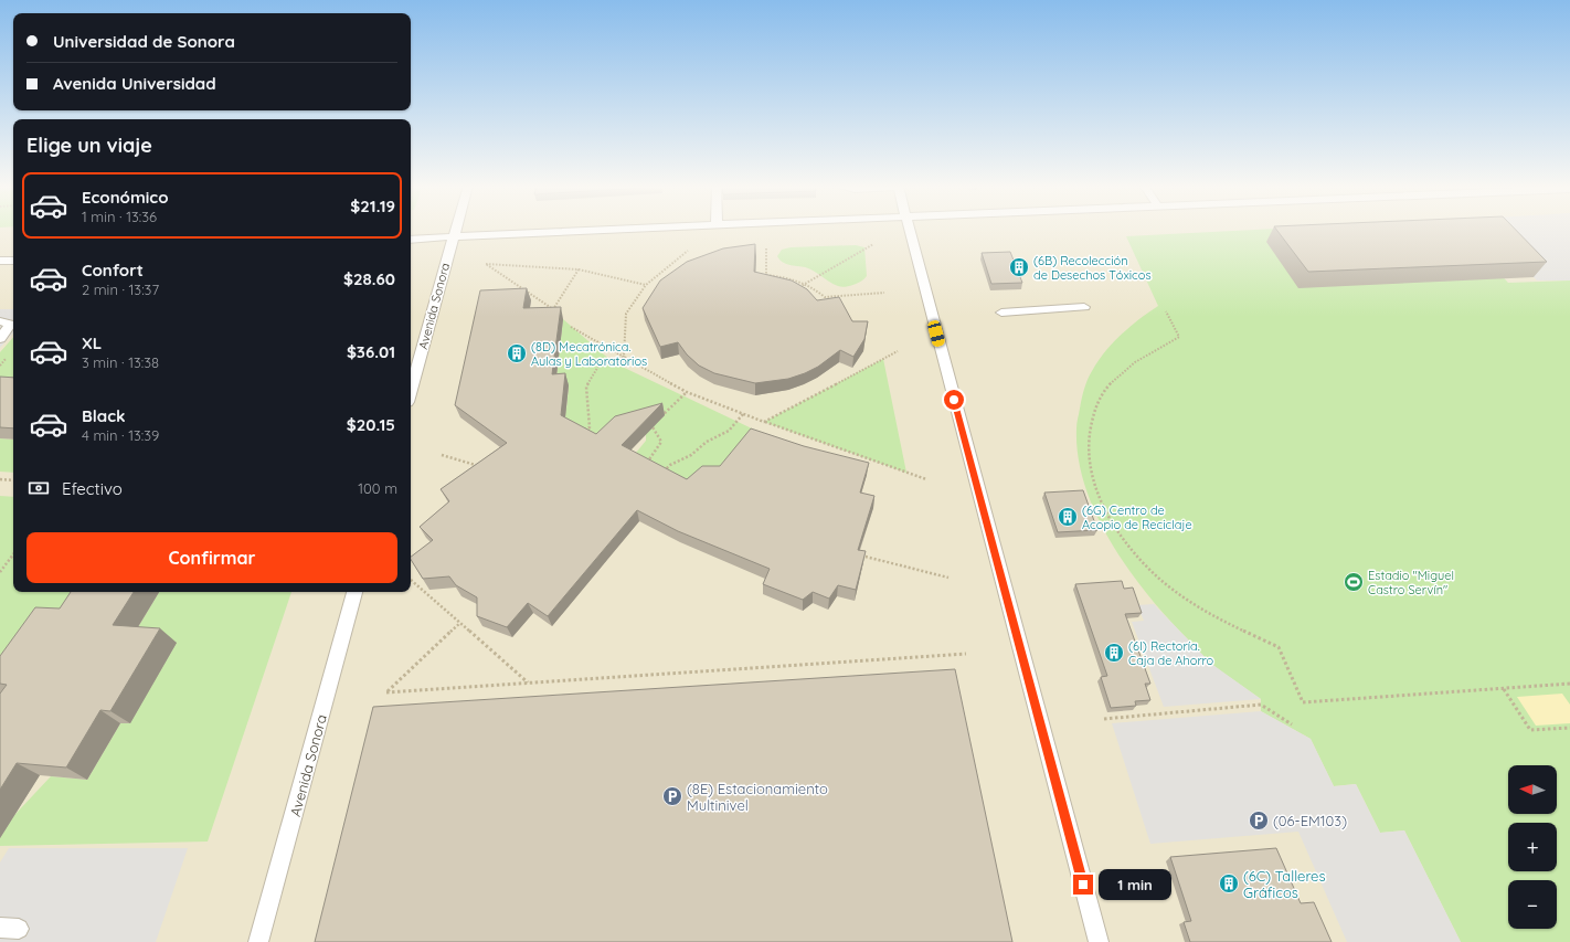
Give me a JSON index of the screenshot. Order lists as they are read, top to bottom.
{
  "streets": {
    "lane": ["Avenida Sonora"]
  },
  "places": {
    "building": [
      "(6B) Recolección de Desechos Tóxicos",
      "(8D) Mecatrónica. Aulas y Laboratorios",
      "(6G) Centro de Acopio de Reciclaje",
      "(6I) Rectoría. Caja de Ahorro",
      "(6C) Talleres Gráficos"
    ],
    "sports": ["Estadio \"Miguel Castro Servín\""],
    "parking": ["(8E) Estacionamiento Multinivel", "(06-EM103)"]
  },
  "north": "left",
  "page": {
    "banner": ["Universidad de Sonora", "Avenida Universidad"],
    "heading": "Elige un viaje",
    "list": [
      {
        "name": "Económico",
        "note": "1 min · 13:36",
        "value": "$21.19"
      },
      {
        "name": "Confort",
        "note": "2 min · 13:37",
        "value": "$28.60"
      },
      {
        "name": "XL",
        "note": "3 min · 13:38",
        "value": "$36.01"
      },
      {
        "name": "Black",
        "note": "4 min · 13:39",
        "value": "$20.15"
      }
    ],
    "pay": ["Efectivo", "100 m"],
    "buttons": "Confirmar",
    "map_buttons": ["+", "−"],
    "bubble": "1 min"
  }
}
